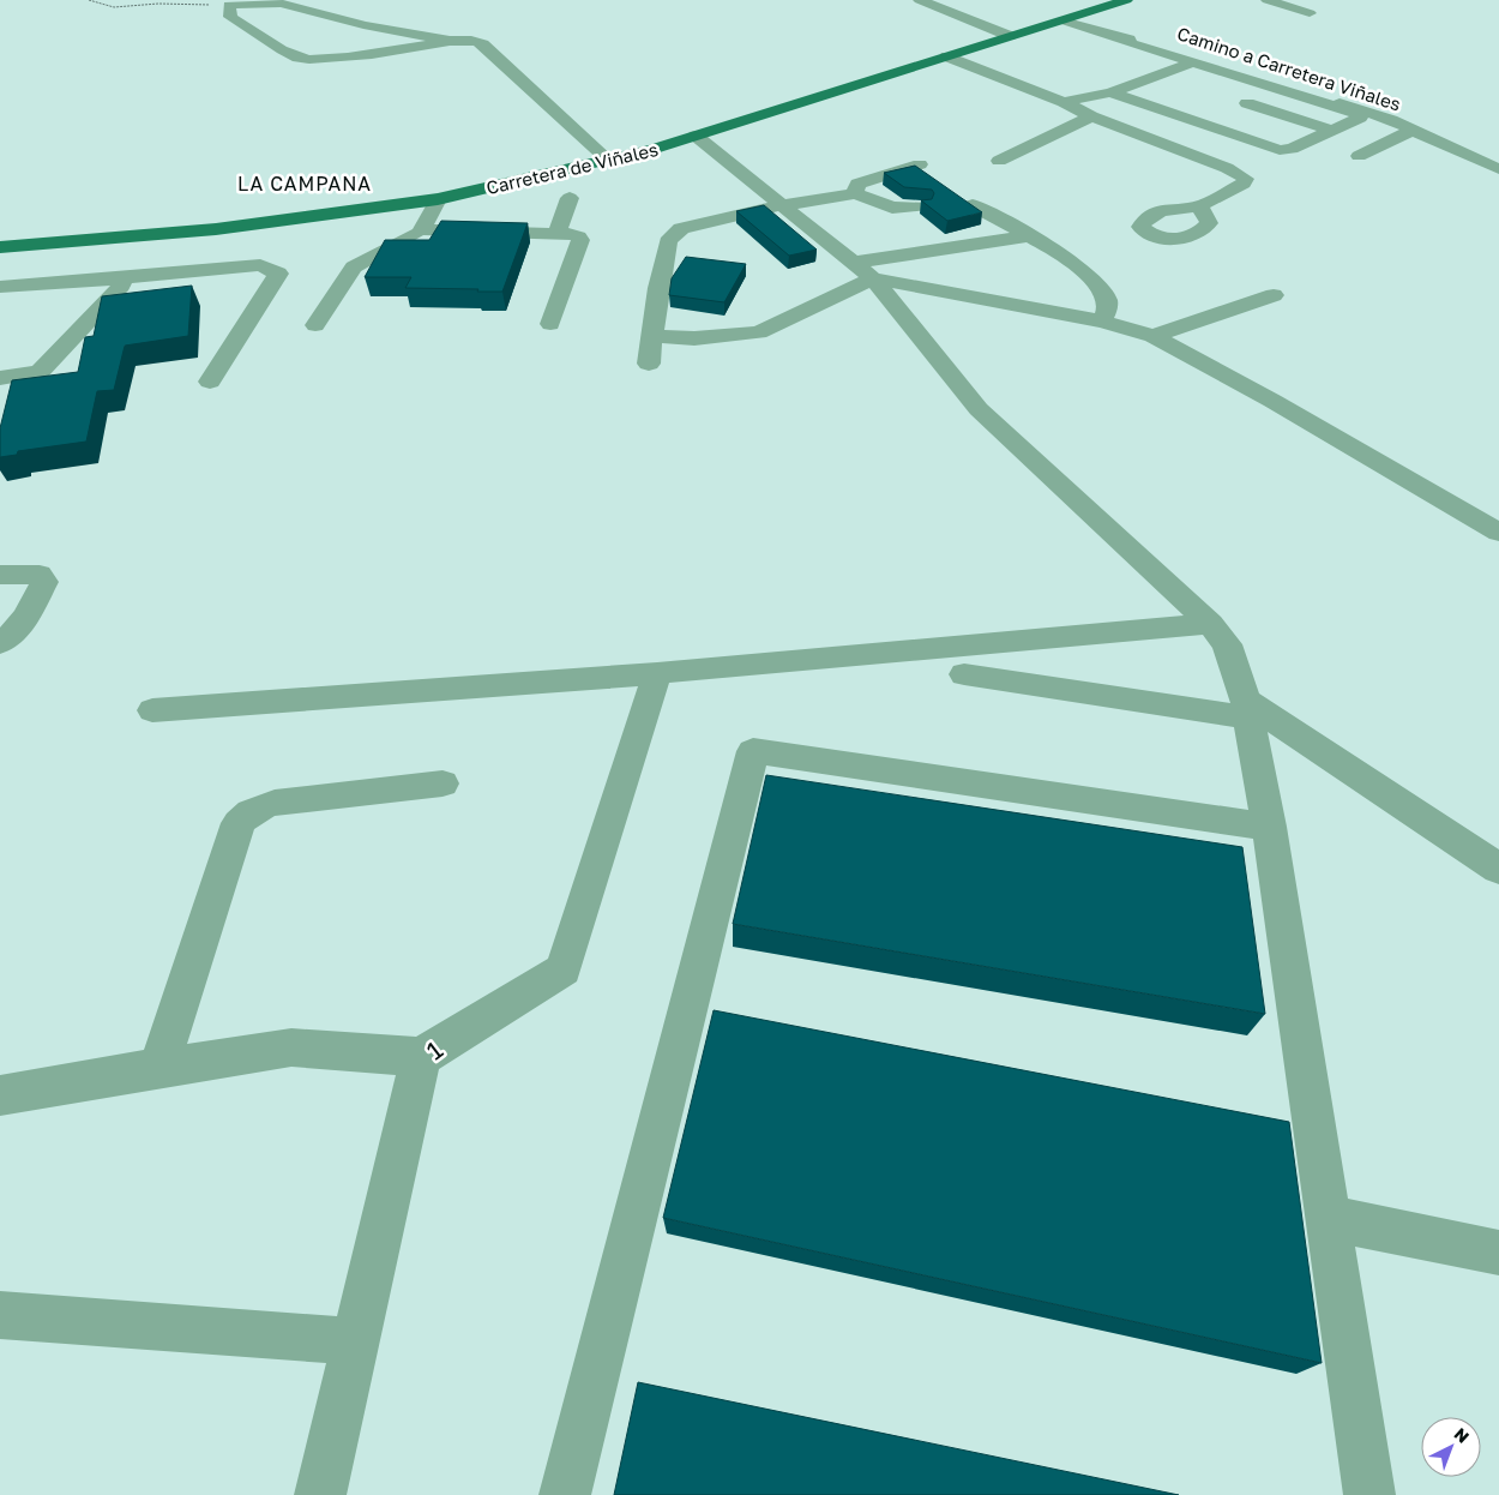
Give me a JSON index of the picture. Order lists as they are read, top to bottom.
{
  "streets": {
    "main road": ["Carretera de Viñales"],
    "street": ["Camino a Carretera Viñales", "1"]
  },
  "crossings": [
    ["Camino a Carretera Viñales", "Carretera de Viñales"]
  ],
  "districts": ["LA CAMPANA"],
  "north": "top right"
}
